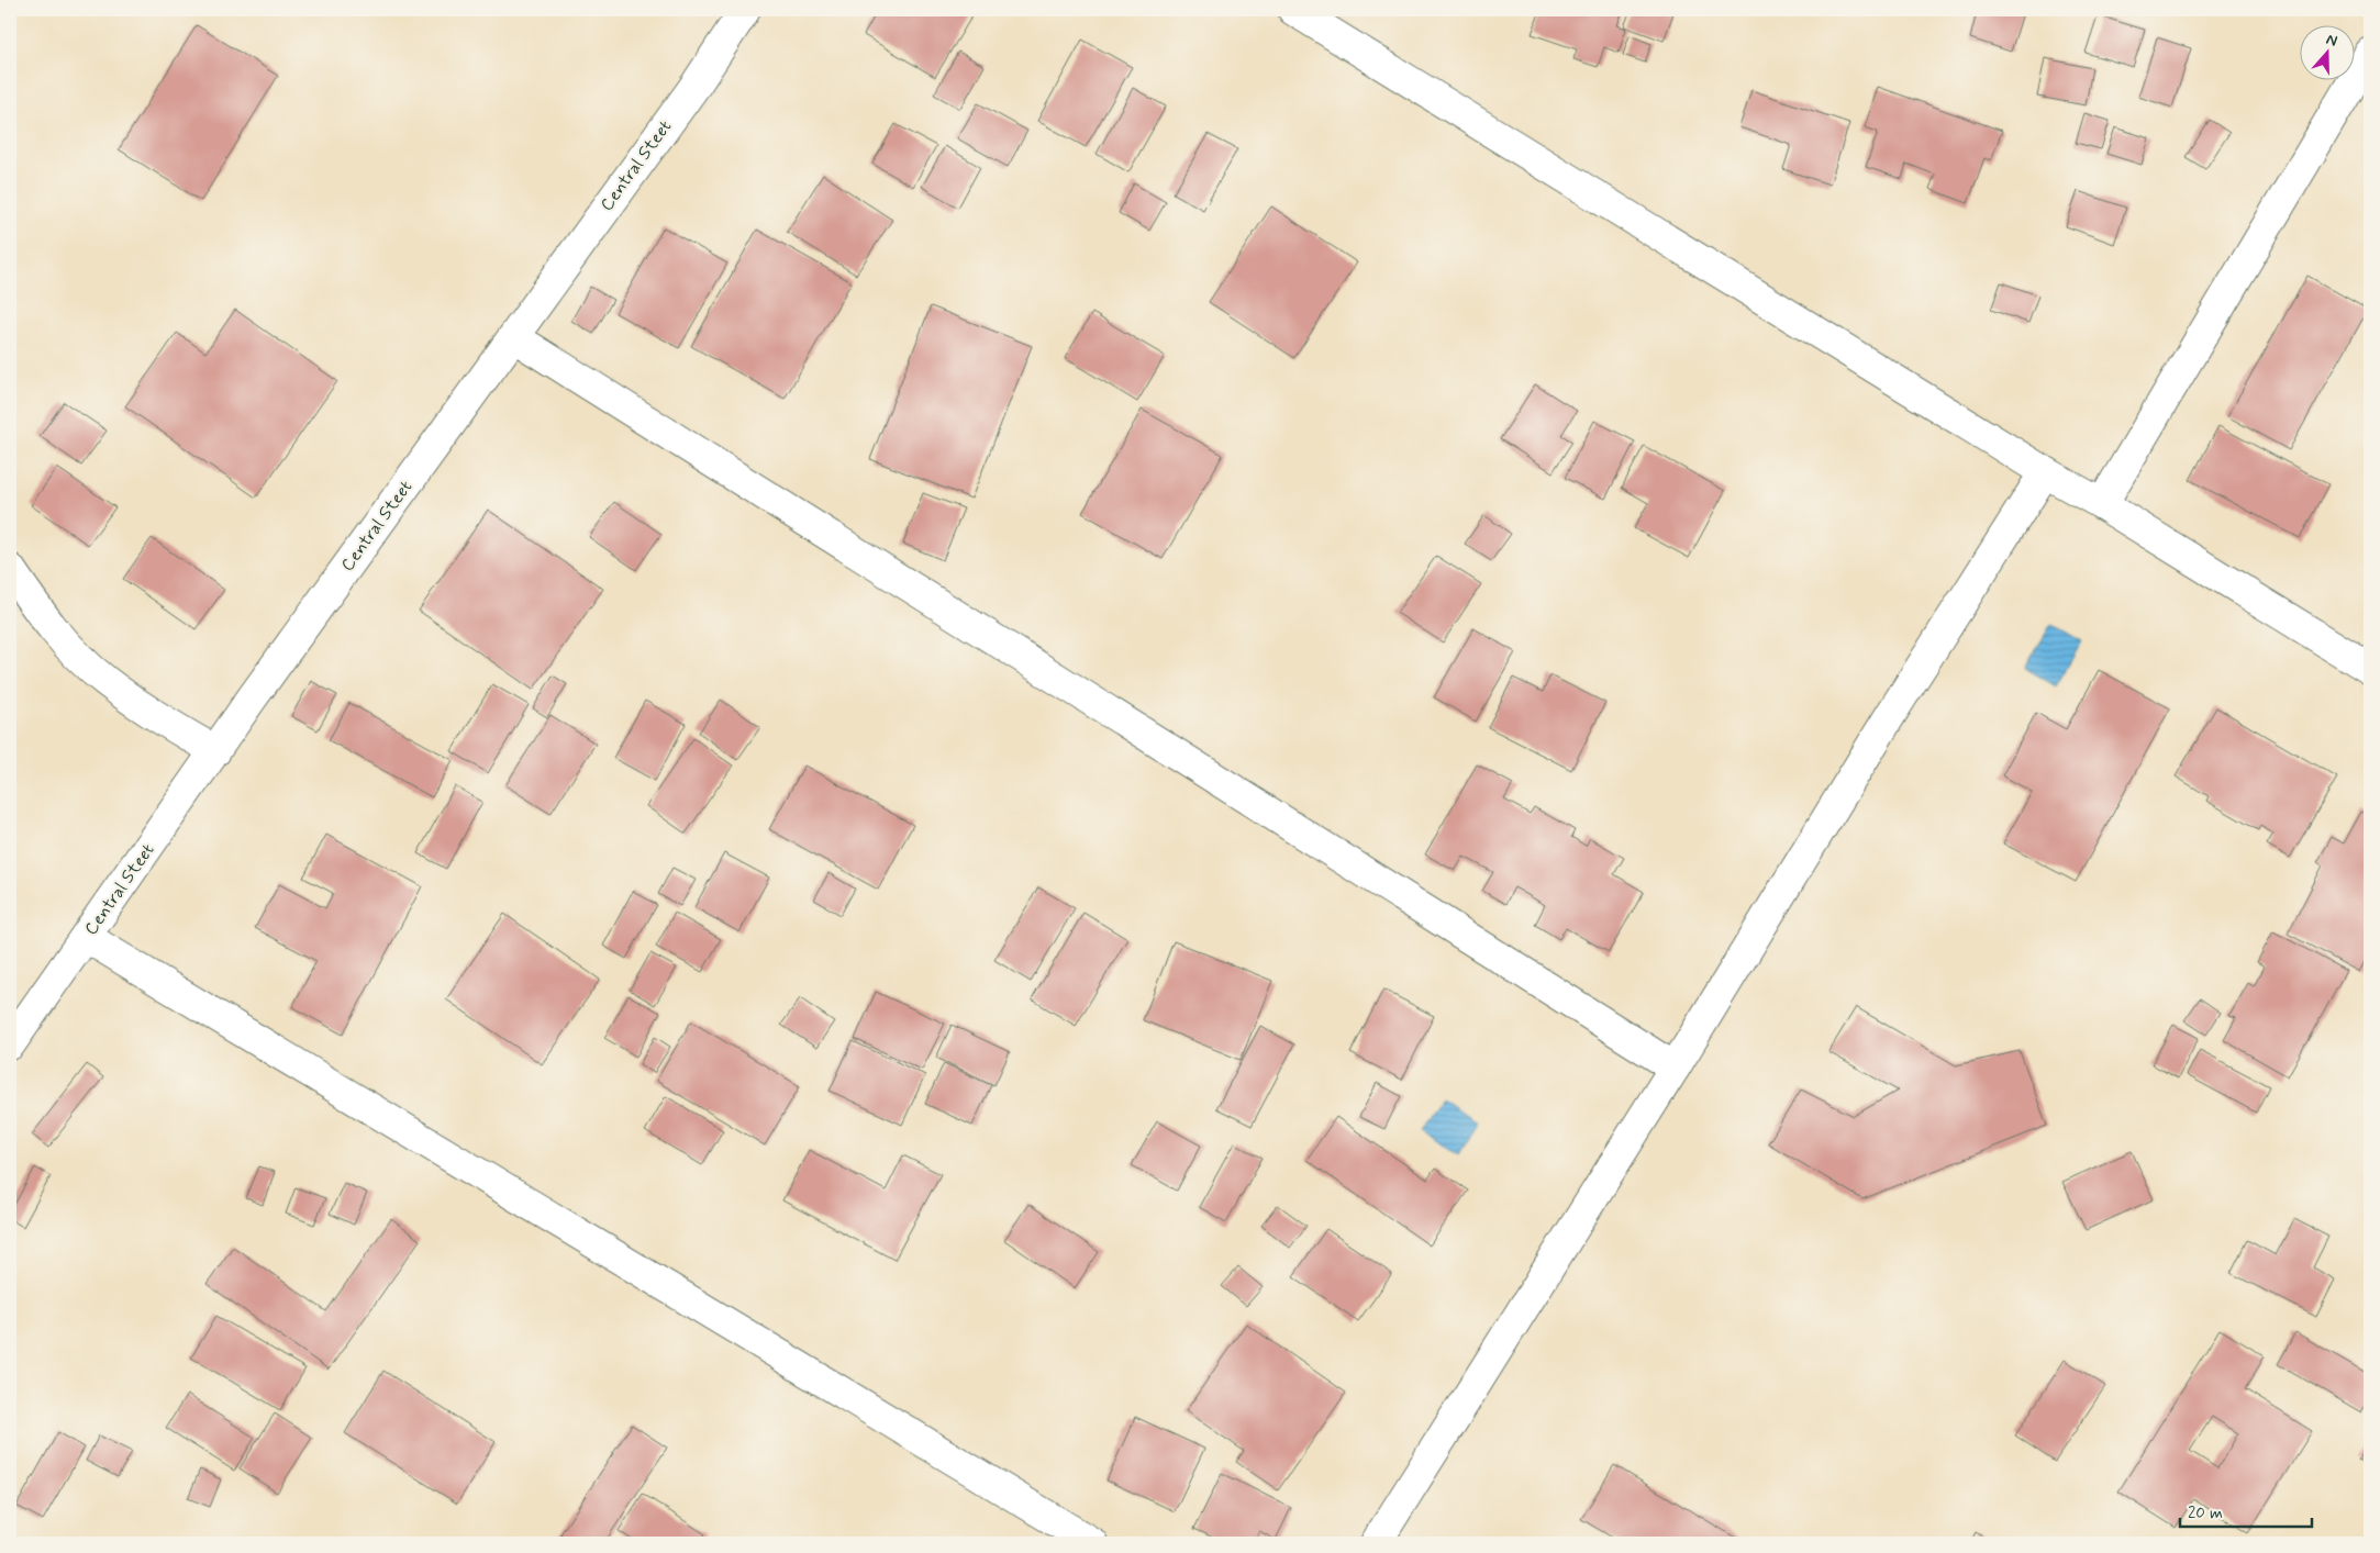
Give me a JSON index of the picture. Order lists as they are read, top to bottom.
{
  "streets": {
    "street": ["Central Steet"]
  },
  "scale_bar": "20 m",
  "north": "top"
}
